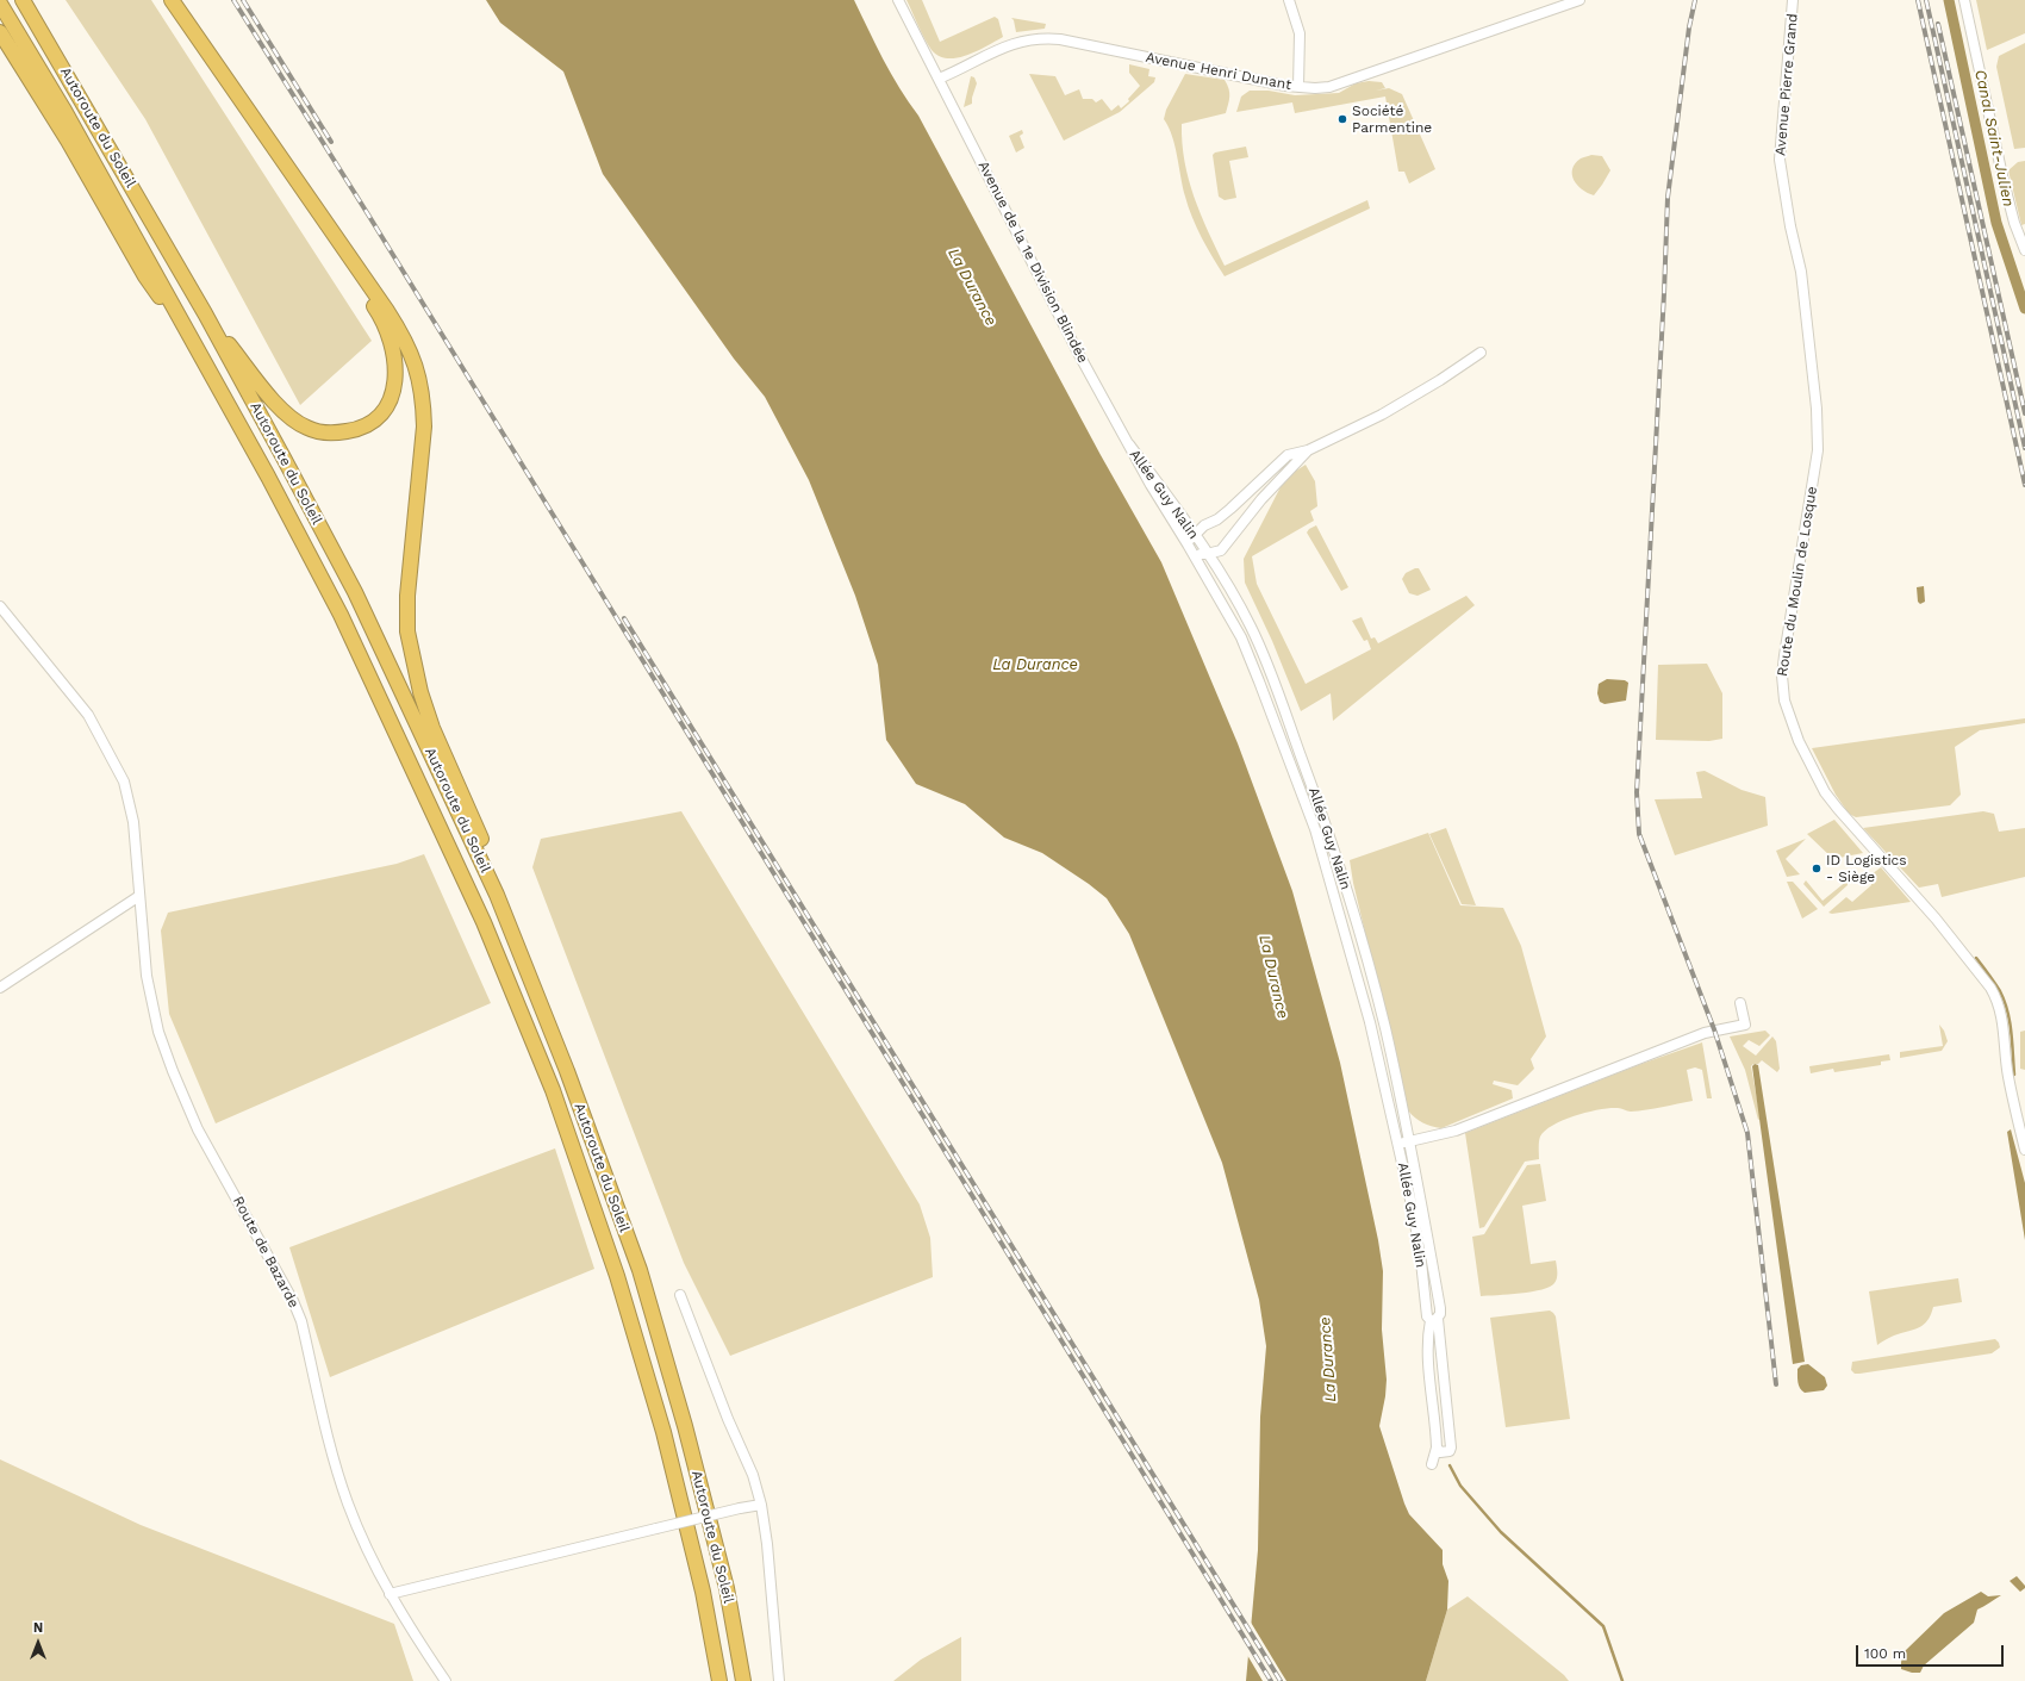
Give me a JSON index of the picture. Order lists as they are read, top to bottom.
{
  "streets": {
    "highway": ["Autoroute du Soleil"],
    "street": [
      "Avenue Henri Dunant",
      "Avenue Pierre Grand",
      "Avenue de la 1e Division Blindée",
      "Allée Guy Nalin",
      "Route du Moulin de Losque",
      "Route de Bazarde"
    ]
  },
  "crossings": [
    ["Avenue Henri Dunant", "Avenue de la 1e Division Blindée"],
    ["Avenue Pierre Grand", "Route du Moulin de Losque"],
    ["Avenue de la 1e Division Blindée", "Allée Guy Nalin"]
  ],
  "water": ["Canal Saint-Julien", "La Durance"],
  "places": ["Société Parmentine", "ID Logistics - Siège"],
  "scale_bar": "100 m",
  "north": "top"
}
